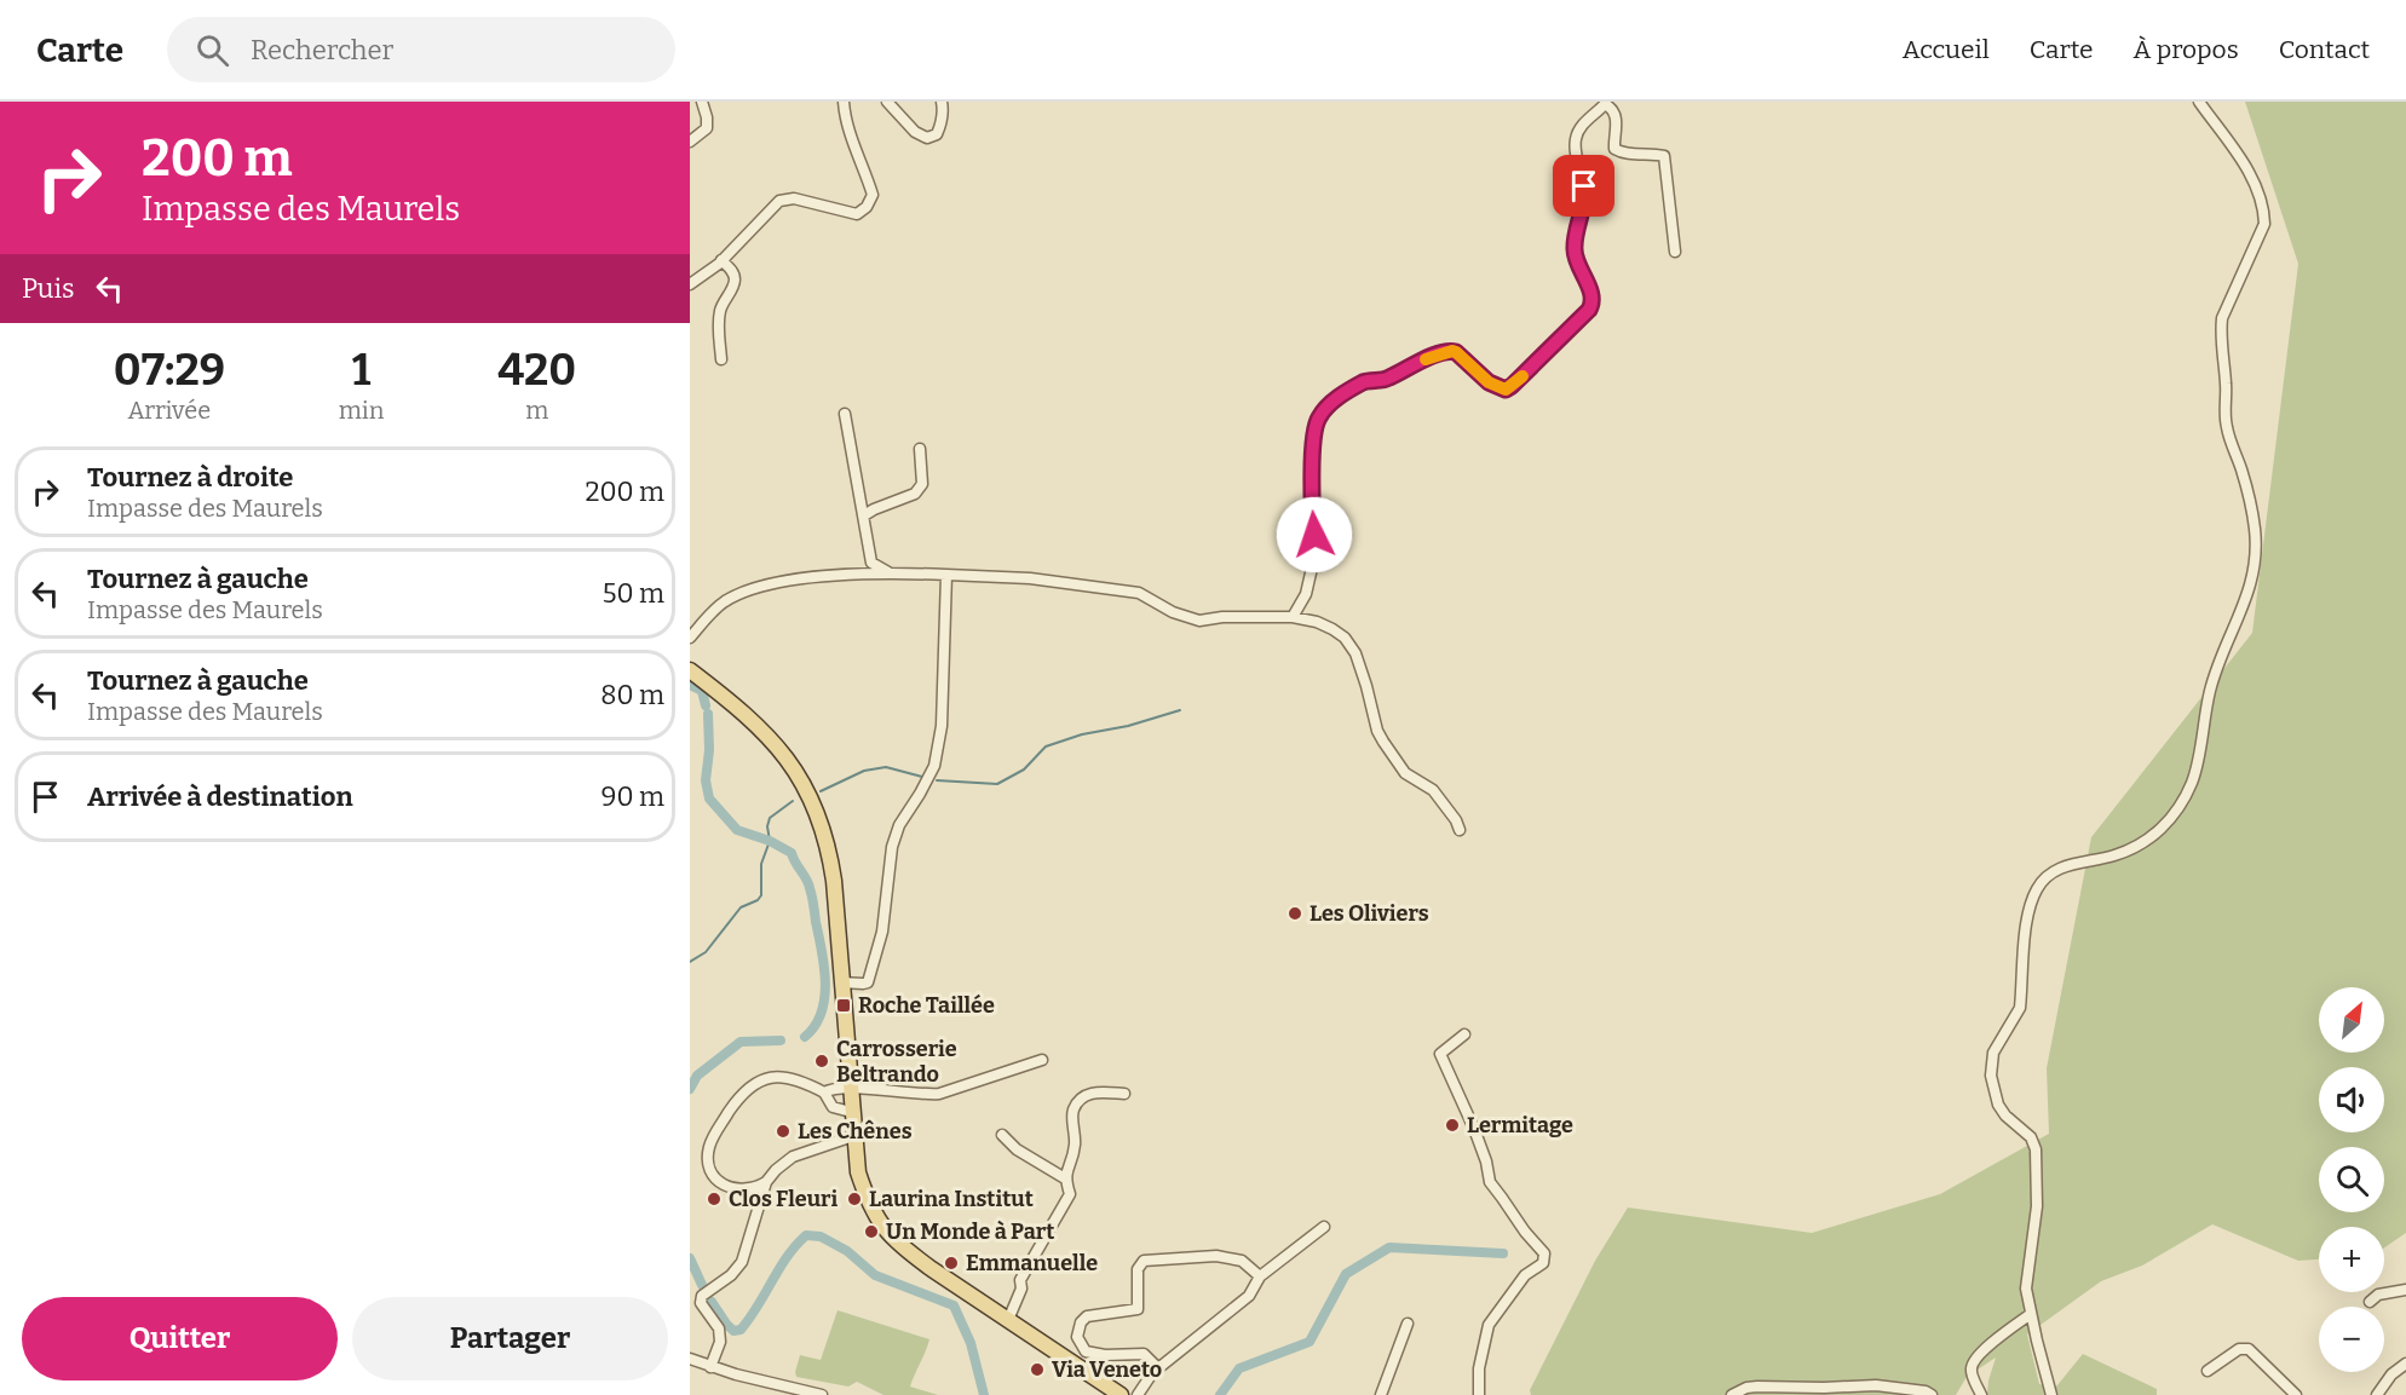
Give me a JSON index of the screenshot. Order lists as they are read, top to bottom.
{
  "places": {
    "other": [
      "Les Oliviers",
      "Carrosserie Beltrando",
      "Lermitage",
      "Les Chênes",
      "Clos Fleuri",
      "Laurina Institut",
      "Un Monde à Part",
      "Emmanuelle",
      "Via Veneto"
    ],
    "transit": ["Roche Taillée"]
  },
  "north": "top right",
  "page": {
    "header": "Carte",
    "search": "Rechercher",
    "nav": [
      "Accueil",
      "Carte",
      "À propos",
      "Contact"
    ],
    "turn": ["200 m", "Impasse des Maurels"],
    "then": "Puis",
    "eta": [
      "07:29",
      "Arrivée",
      "1",
      "min",
      "420",
      "m"
    ],
    "list": [
      {
        "name": "Tournez à droite",
        "note": "Impasse des Maurels",
        "value": "200 m"
      },
      {
        "name": "Tournez à gauche",
        "note": "Impasse des Maurels",
        "value": "50 m"
      },
      {
        "name": "Tournez à gauche",
        "note": "Impasse des Maurels",
        "value": "80 m"
      },
      {
        "name": "Arrivée à destination",
        "value": "90 m"
      }
    ],
    "map_buttons": ["+", "−"],
    "buttons": ["Quitter", "Partager"]
  }
}
